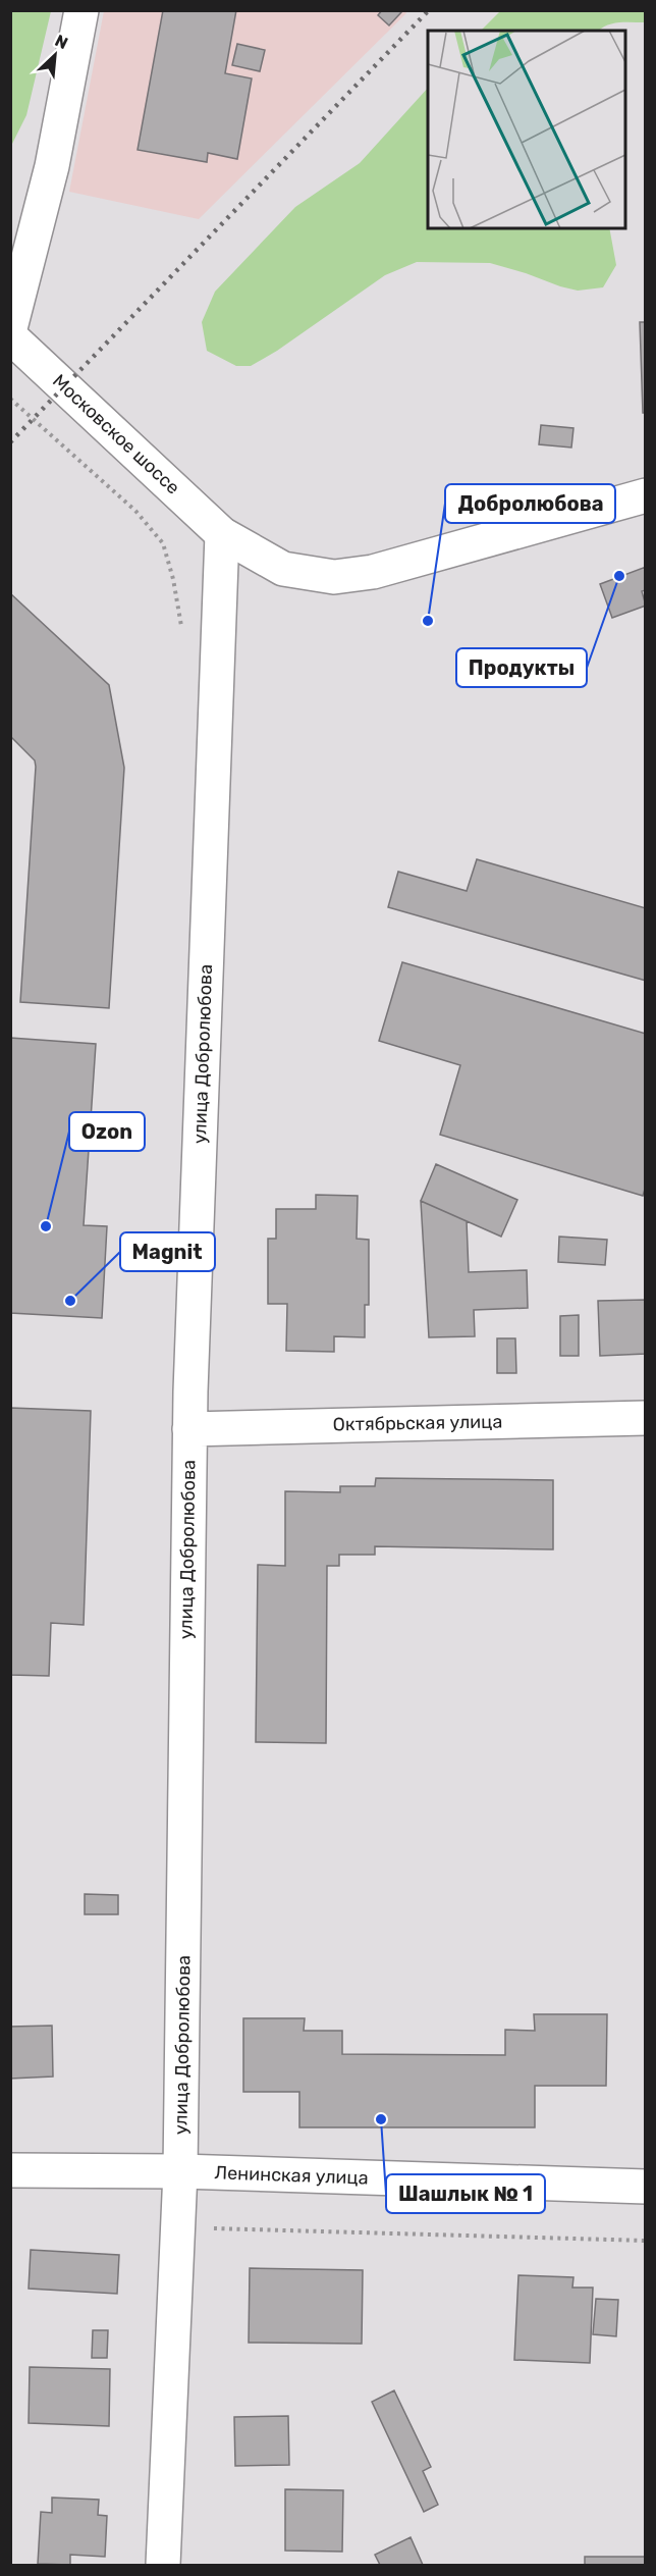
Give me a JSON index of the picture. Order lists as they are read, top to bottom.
{
  "streets": {
    "street": [
      "Московское шоссе",
      "улица Добролюбова",
      "Октябрьская улица",
      "Ленинская улица"
    ]
  },
  "crossings": [
    ["Московское шоссе", "улица Добролюбова"],
    ["улица Добролюбова", "Октябрьская улица"],
    ["улица Добролюбова", "Ленинская улица"]
  ],
  "places": [
    "Продукты",
    "Добролюбова",
    "Ozon",
    "Magnit",
    "Шашлык № 1"
  ],
  "north": "top right"
}
